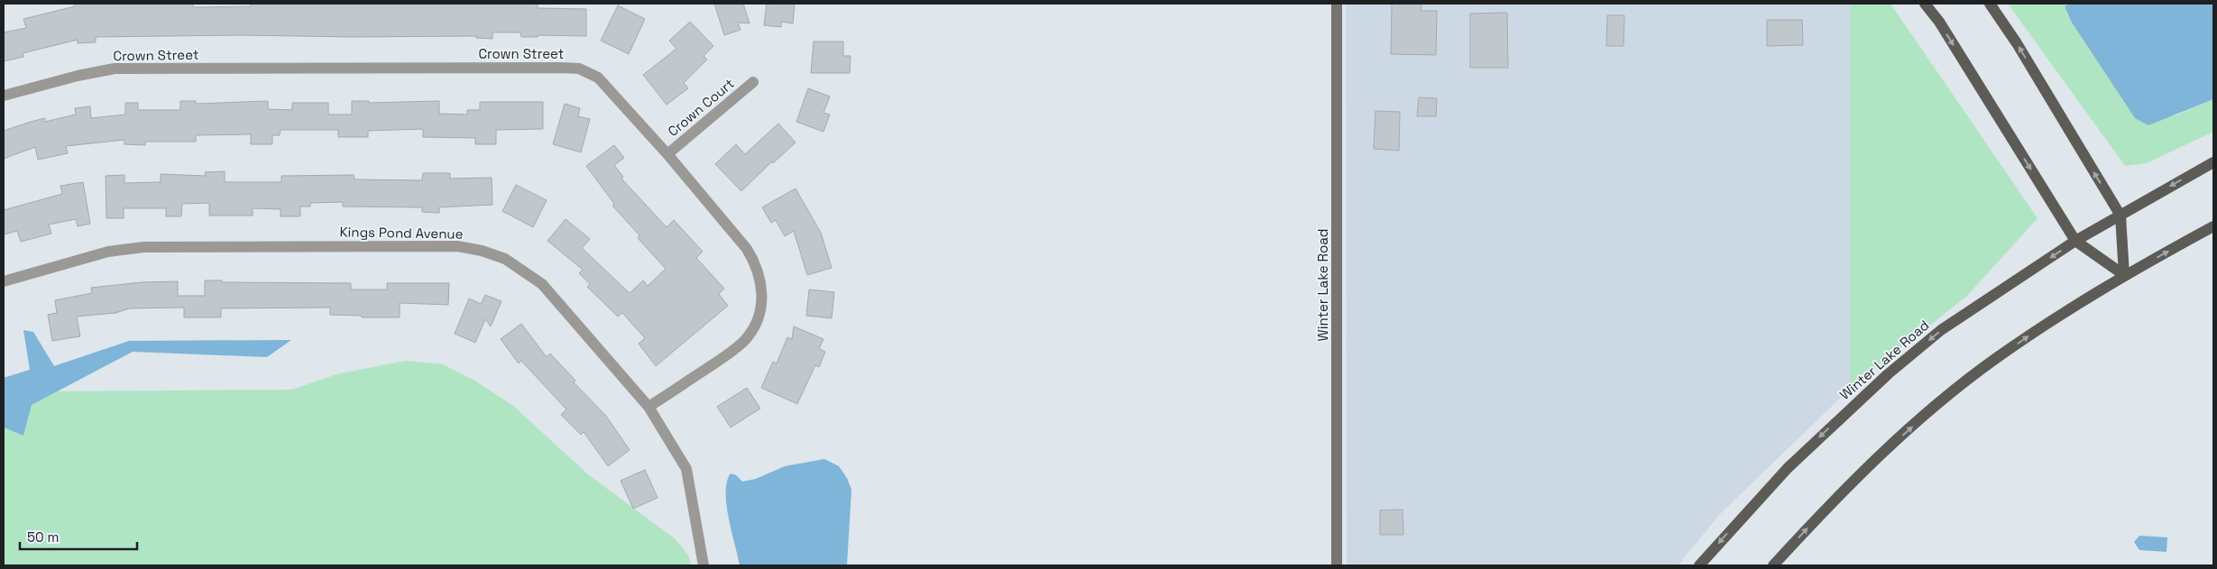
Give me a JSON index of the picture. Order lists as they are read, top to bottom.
{
  "streets": {
    "main road": ["Winter Lake Road"],
    "street": ["Crown Street", "Crown Court", "Kings Pond Avenue"]
  },
  "crossings": [
    ["Crown Street", "Crown Court"],
    ["Crown Street", "Kings Pond Avenue"]
  ],
  "one_way": ["Winter Lake Road"],
  "scale_bar": "50 m"
}
